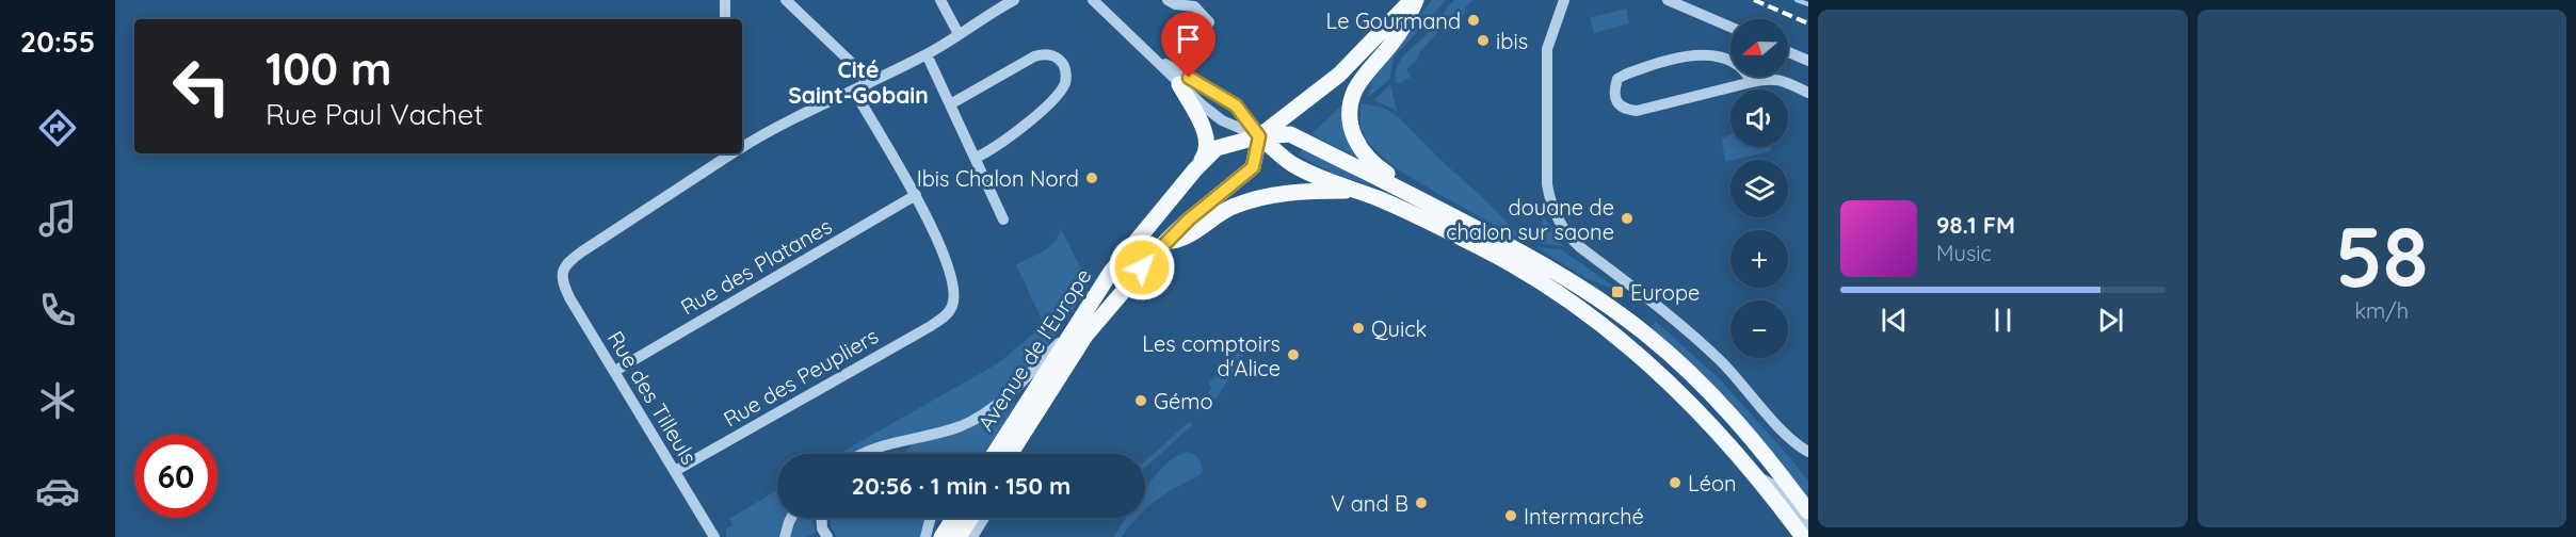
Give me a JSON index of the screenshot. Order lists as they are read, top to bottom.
{
  "streets": {
    "main road": ["Avenue de l'Europe"],
    "street": ["Rue des Platanes", "Rue des Peupliers", "Rue des Tilleuls"]
  },
  "crossings": [
    ["Rue des Platanes", "Rue des Peupliers"],
    ["Rue des Platanes", "Rue des Tilleuls"],
    ["Rue des Peupliers", "Rue des Tilleuls"]
  ],
  "districts": ["Cité Saint-Gobain"],
  "places": {
    "other": [
      "Le Gourmand",
      "ibis",
      "Ibis Chalon Nord",
      "douane de chalon sur saone",
      "Quick",
      "Les comptoirs d'Alice",
      "Gémo",
      "Léon",
      "V and B",
      "Intermarché"
    ],
    "transit": ["Europe"]
  },
  "north": "left",
  "page": {
    "tabs": "20:55",
    "tile": ["58", "km/h"],
    "map_buttons": ["+", "−"],
    "turn": ["100 m", "Rue Paul Vachet"],
    "song": ["98.1 FM", "Music"],
    "limit": "60",
    "trip": "20:56 · 1 min · 150 m"
  }
}
